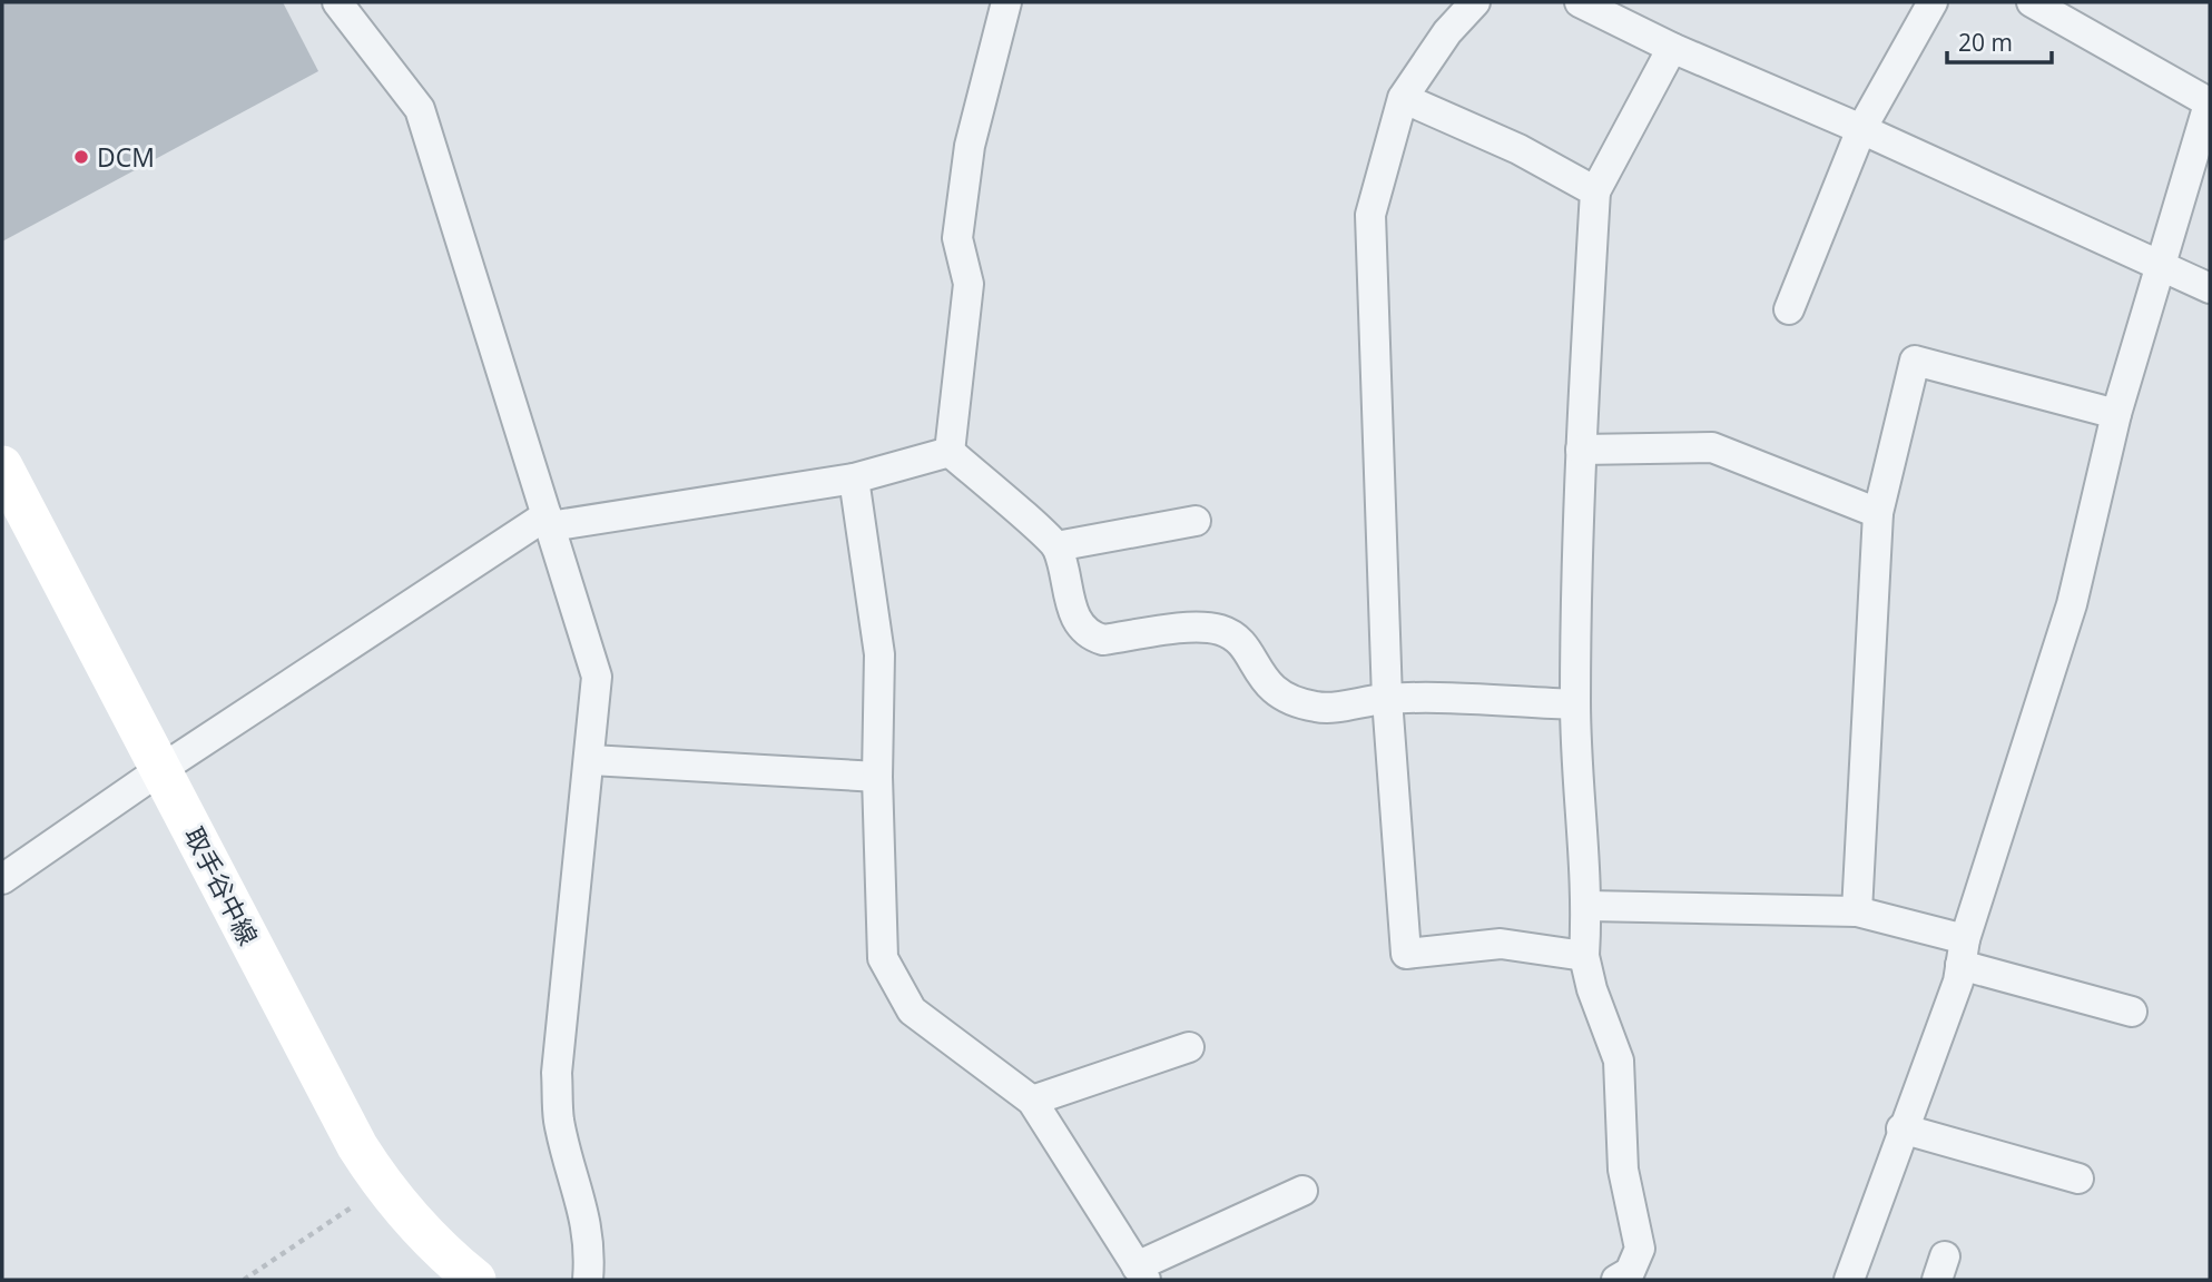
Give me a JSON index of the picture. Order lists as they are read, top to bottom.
{
  "streets": {
    "main road": ["取手谷中線"]
  },
  "places": ["DCM"],
  "scale_bar": "20 m"
}
